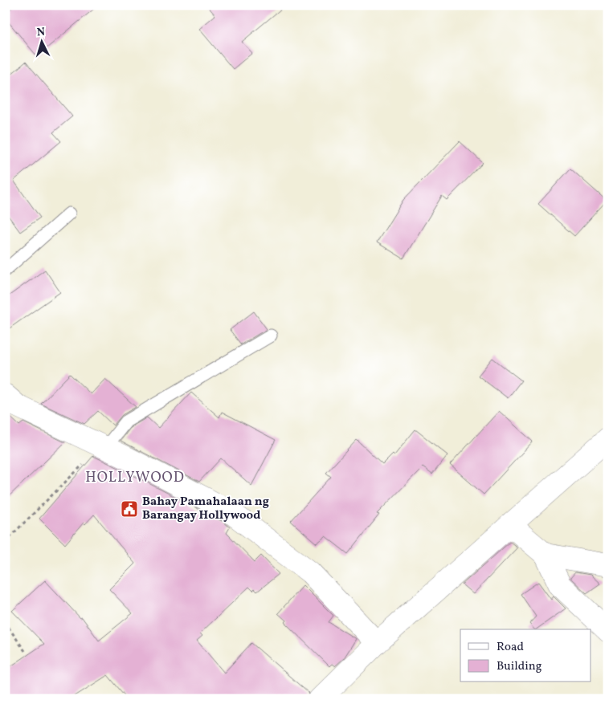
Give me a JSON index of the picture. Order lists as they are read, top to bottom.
{
  "districts": ["HOLLYWOOD"],
  "places": {
    "public building": ["Bahay Pamahalaan ng Barangay Hollywood"]
  },
  "legend": ["Road", "Building"],
  "north": "top"
}
